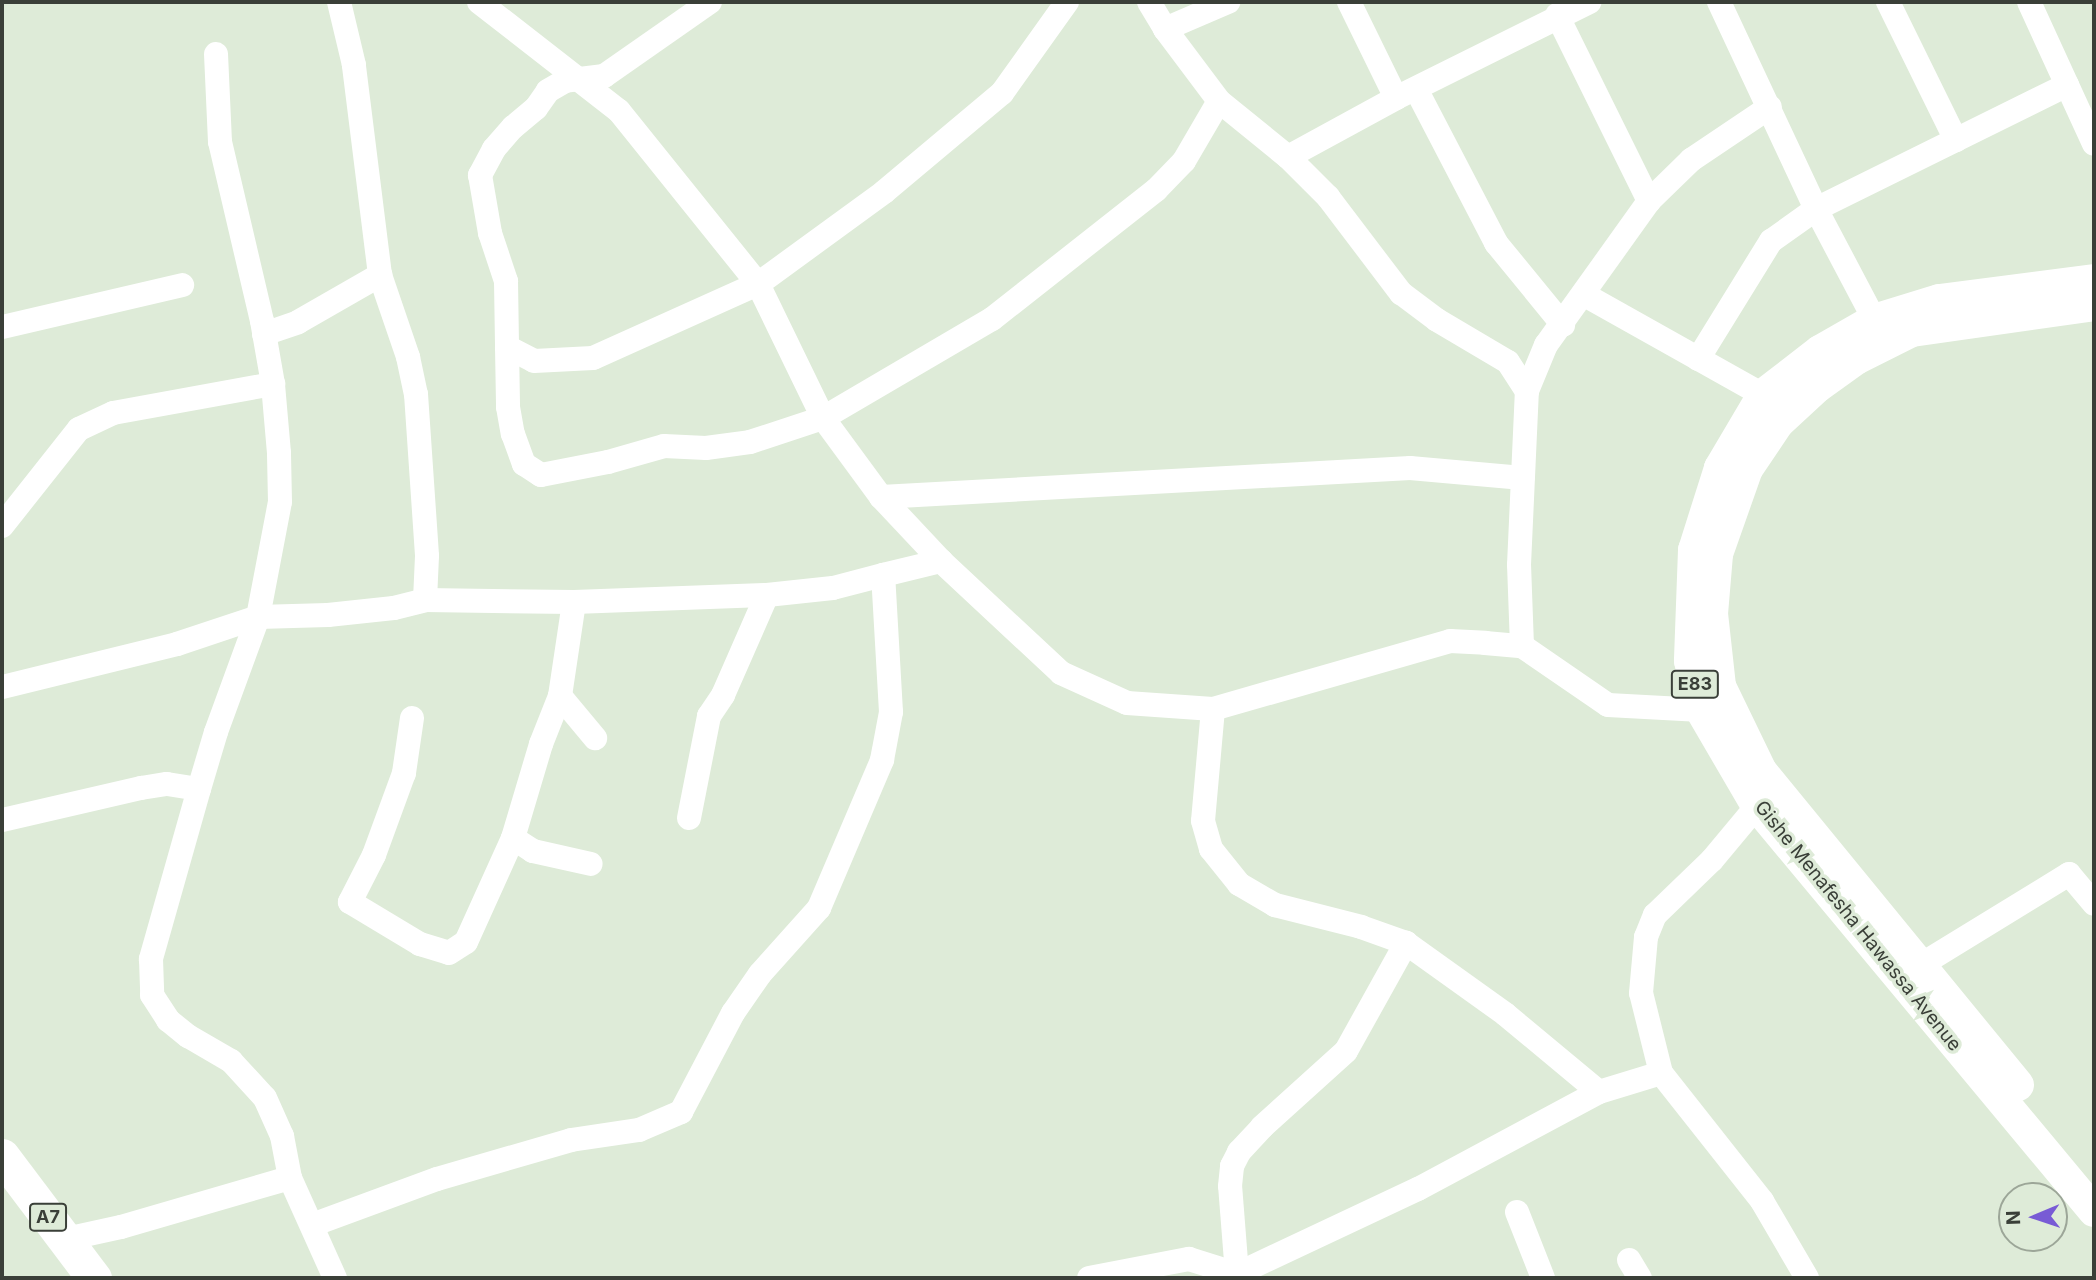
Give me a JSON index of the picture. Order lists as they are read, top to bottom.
{
  "streets": {
    "highway": ["A7"],
    "main road": ["E83", "Gishe Menafesha Hawassa Avenue"]
  },
  "north": "left"
}
